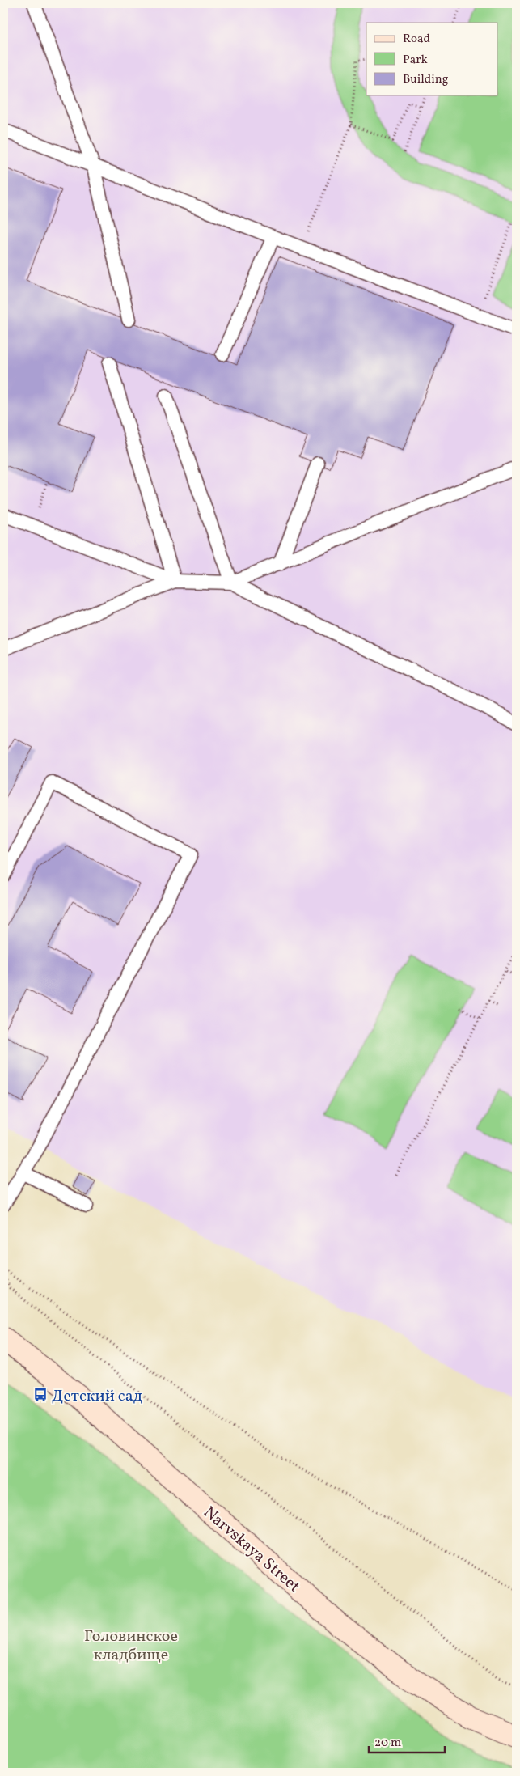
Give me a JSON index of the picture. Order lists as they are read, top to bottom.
{
  "streets": {
    "street": ["Narvskaya Street"]
  },
  "parks": ["Головинское кладбище"],
  "places": {
    "bus stop": ["Детский сад"]
  },
  "legend": ["Road", "Park", "Building"],
  "scale_bar": "20 m"
}
